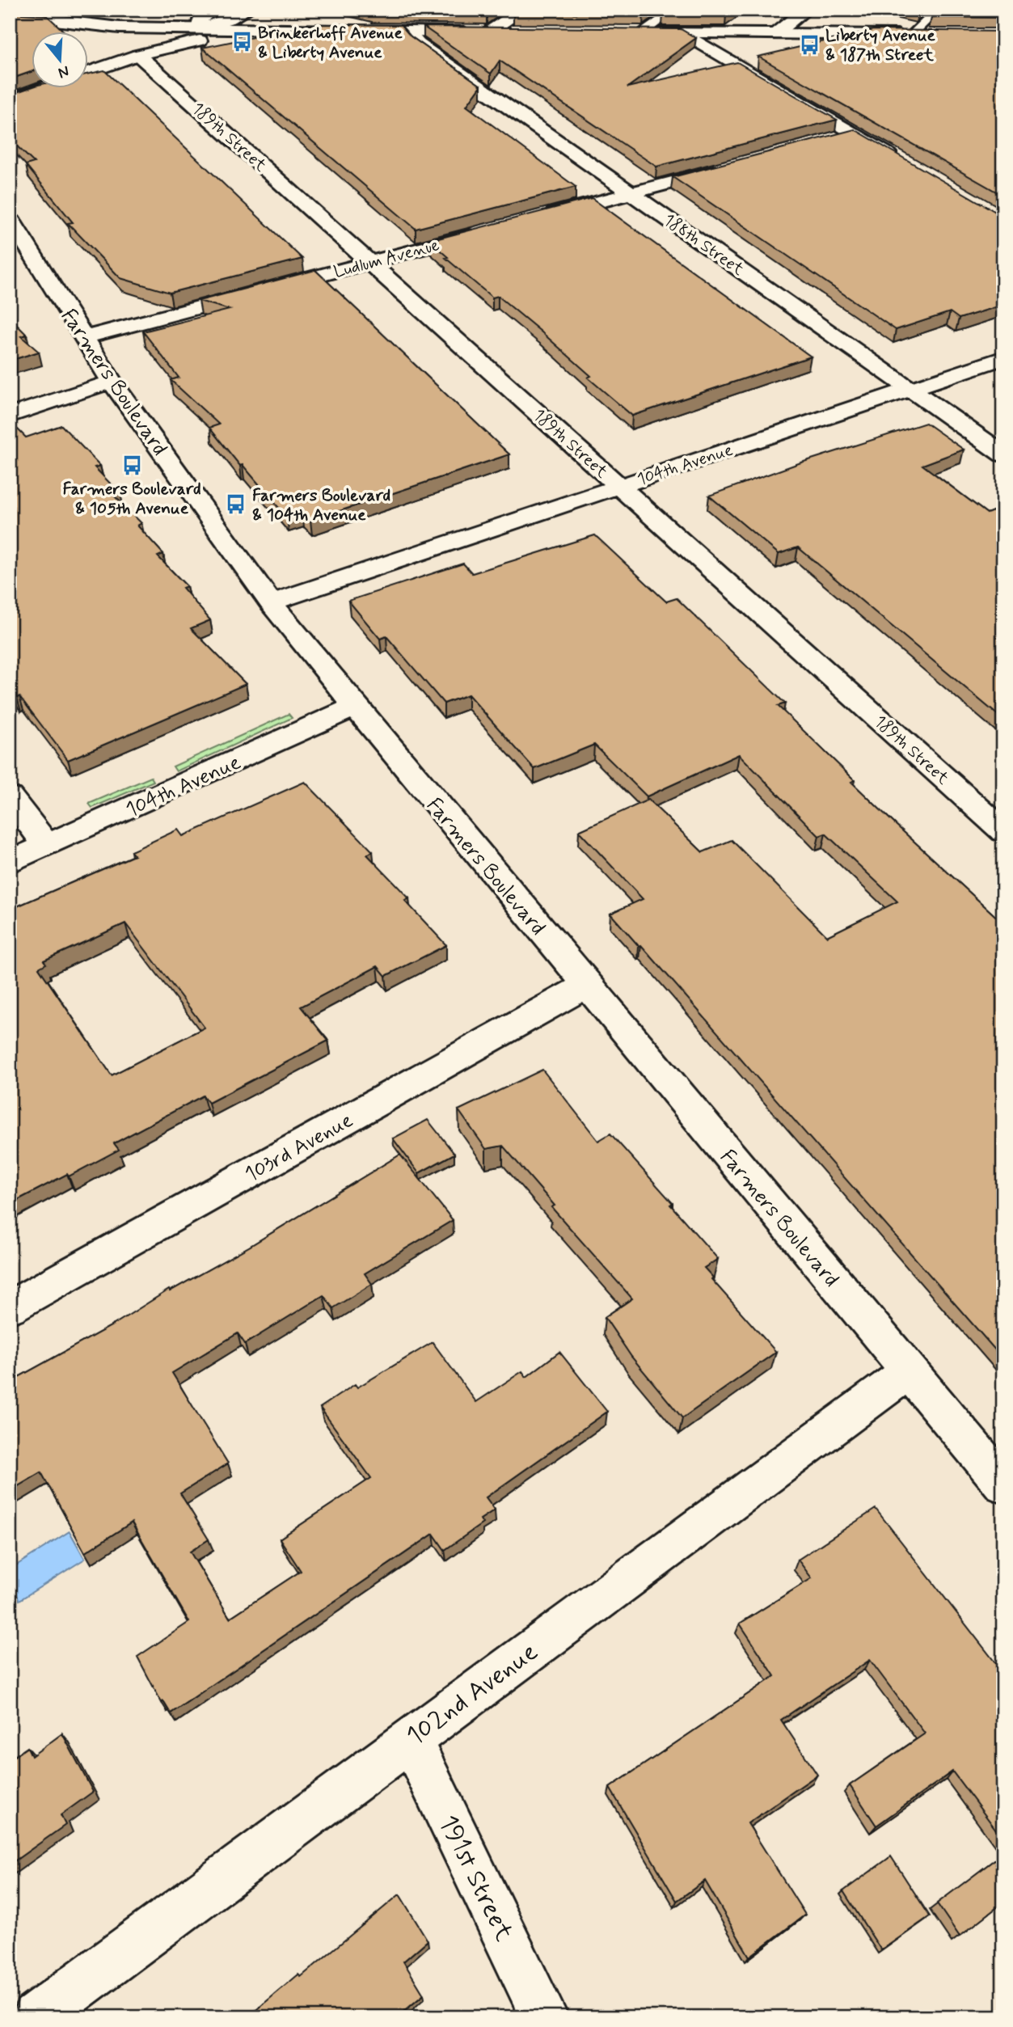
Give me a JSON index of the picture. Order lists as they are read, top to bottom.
{
  "streets": {
    "street": [
      "189th Street",
      "188th Street",
      "Ludlum Avenue",
      "Farmers Boulevard",
      "104th Avenue",
      "103rd Avenue",
      "102nd Avenue",
      "191st Street"
    ]
  },
  "crossings": [
    ["189th Street", "Ludlum Avenue"],
    ["189th Street", "104th Avenue"],
    ["188th Street", "104th Avenue"],
    ["Ludlum Avenue", "Farmers Boulevard"],
    ["Farmers Boulevard", "104th Avenue"],
    ["Farmers Boulevard", "103rd Avenue"],
    ["Farmers Boulevard", "102nd Avenue"],
    ["102nd Avenue", "191st Street"]
  ],
  "places": {
    "bus stop": [
      "Brinkerhoff Avenue & Liberty Avenue",
      "Liberty Avenue & 187th Street",
      "Farmers Boulevard & 105th Avenue",
      "Farmers Boulevard & 104th Avenue"
    ]
  },
  "north": "bottom"
}
